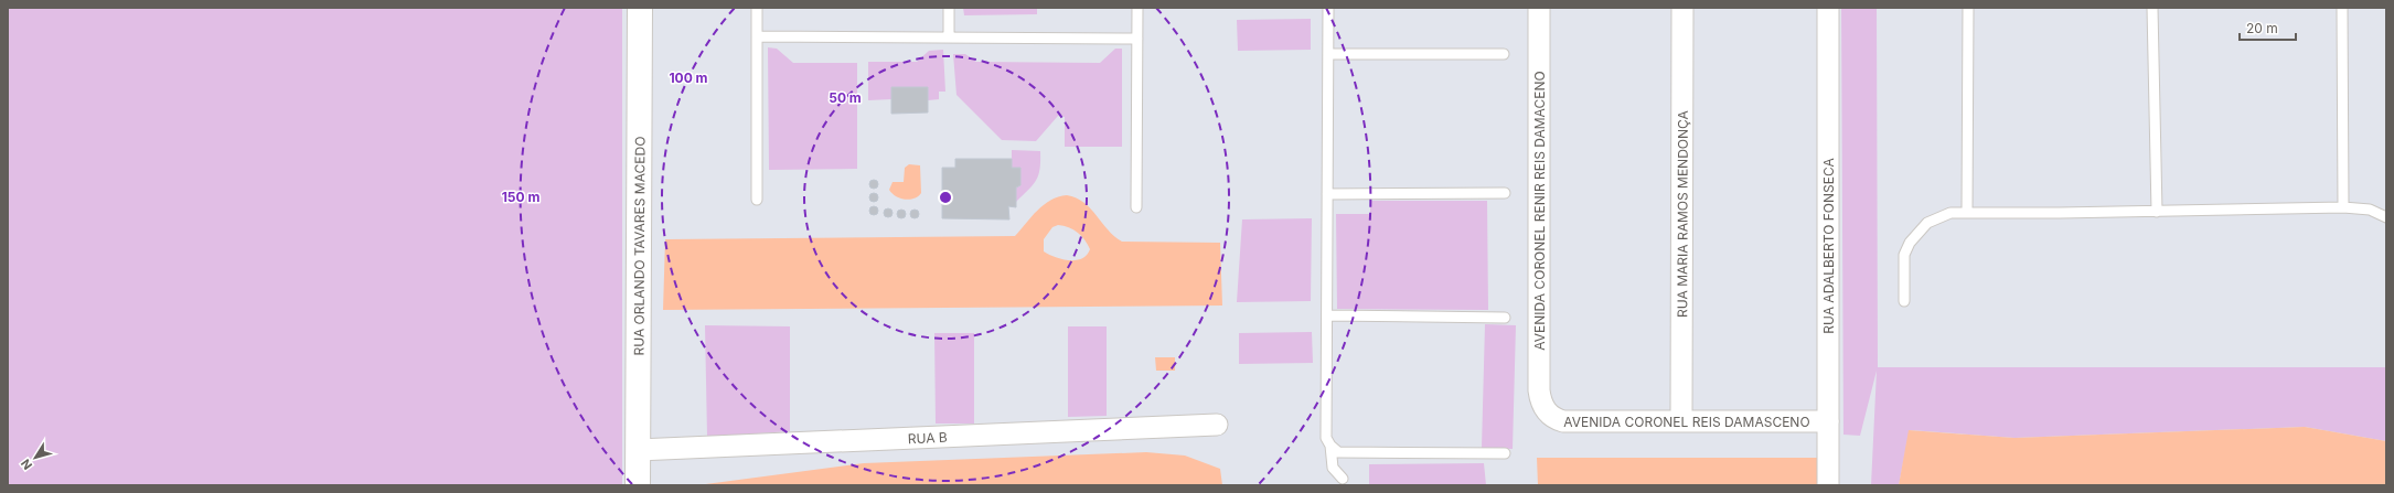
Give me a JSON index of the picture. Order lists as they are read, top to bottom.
{
  "streets": {
    "street": [
      "AVENIDA CORONEL RENIR REIS DAMACENO",
      "RUA MARIA RAMOS MENDONÇA",
      "RUA ADALBERTO FONSECA",
      "RUA ORLANDO TAVARES MACEDO",
      "AVENIDA CORONEL REIS DAMASCENO",
      "RUA B"
    ]
  },
  "crossings": [
    ["AVENIDA CORONEL RENIR REIS DAMACENO", "AVENIDA CORONEL REIS DAMASCENO"],
    ["RUA MARIA RAMOS MENDONÇA", "AVENIDA CORONEL REIS DAMASCENO"],
    ["RUA ADALBERTO FONSECA", "AVENIDA CORONEL REIS DAMASCENO"],
    ["RUA ORLANDO TAVARES MACEDO", "RUA B"]
  ],
  "scale_bar": "20 m",
  "north": "bottom left",
  "rings": ["100 m", "50 m", "150 m"]
}
